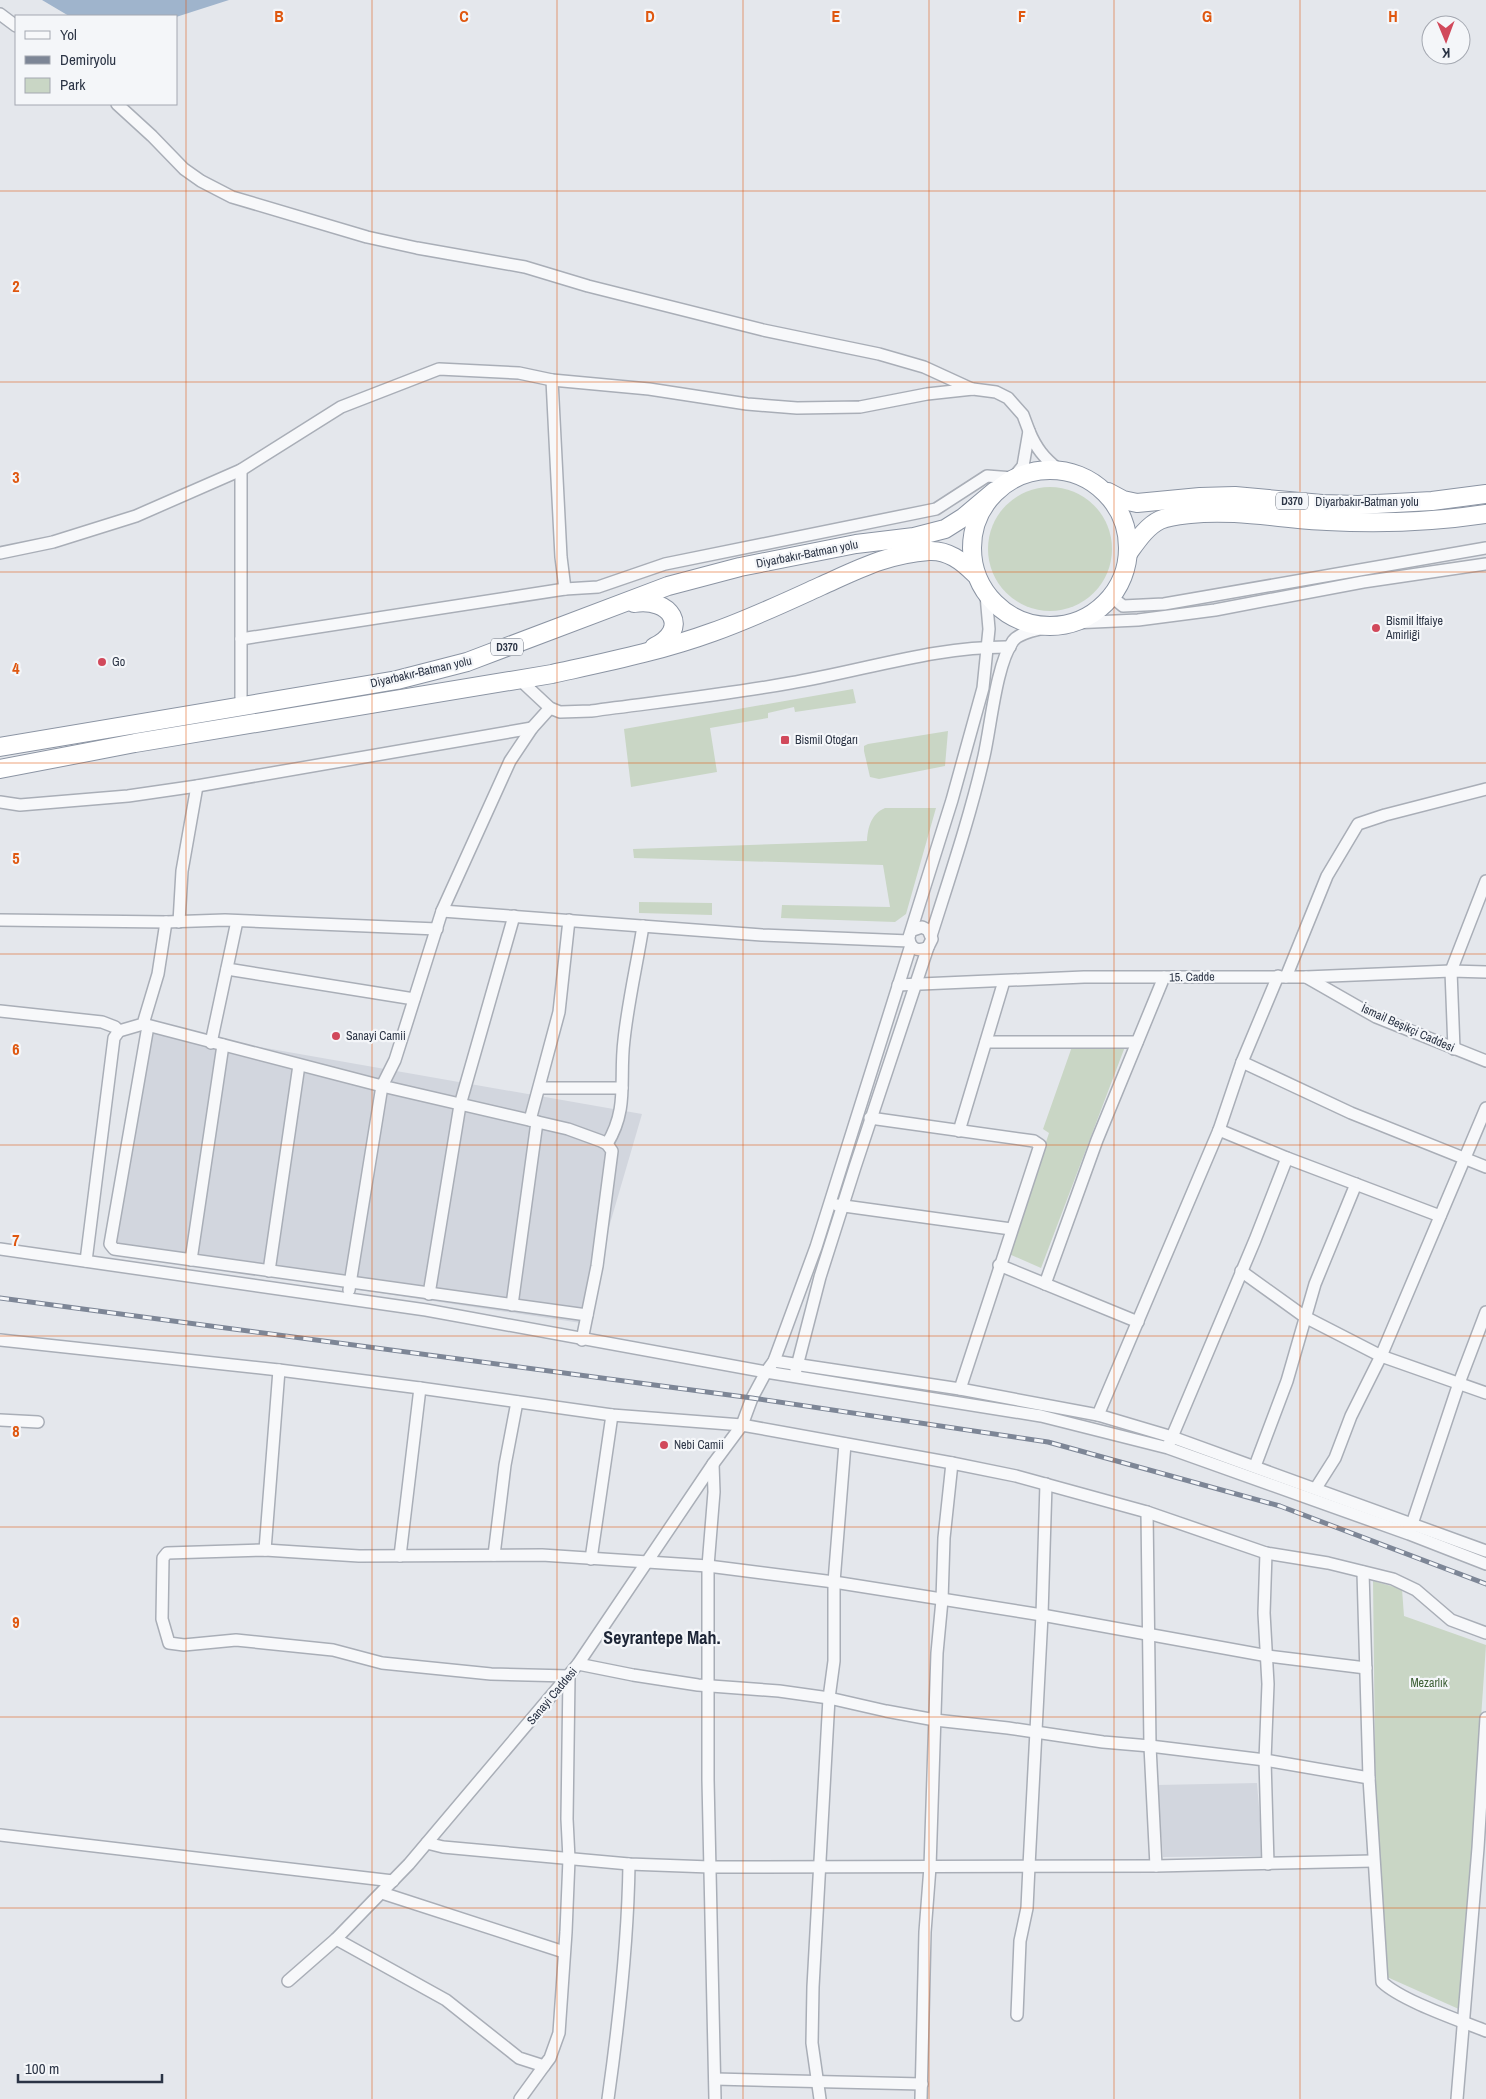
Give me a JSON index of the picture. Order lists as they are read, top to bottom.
{
  "streets": {
    "highway": ["D370", "Diyarbakır-Batman yolu"],
    "street": ["15. Cadde", "İsmail Beşikçi Caddesi", "Sanayi Caddesi"]
  },
  "crossings": [
    ["Diyarbakır-Batman yolu", "Sanayi Caddesi"],
    ["15. Cadde", "İsmail Beşikçi Caddesi"],
    ["15. Cadde", "Sanayi Caddesi"]
  ],
  "districts": ["Seyrantepe Mah."],
  "parks": ["Mezarlık"],
  "places": {
    "other": [
      "Bismil İtfaiye Amirliği",
      "Go",
      "Sanayi Camii",
      "Nebi Camii"
    ],
    "transit": ["Bismil Otogarı"]
  },
  "legend": ["Yol", "Demiryolu", "Park"],
  "scale_bar": "100 m",
  "north": "bottom",
  "grid": {
    "columns": [
      "B",
      "C",
      "D",
      "E",
      "F",
      "G",
      "H"
    ],
    "rows": [
      "2",
      "3",
      "4",
      "5",
      "6",
      "7",
      "8",
      "9"
    ]
  }
}
